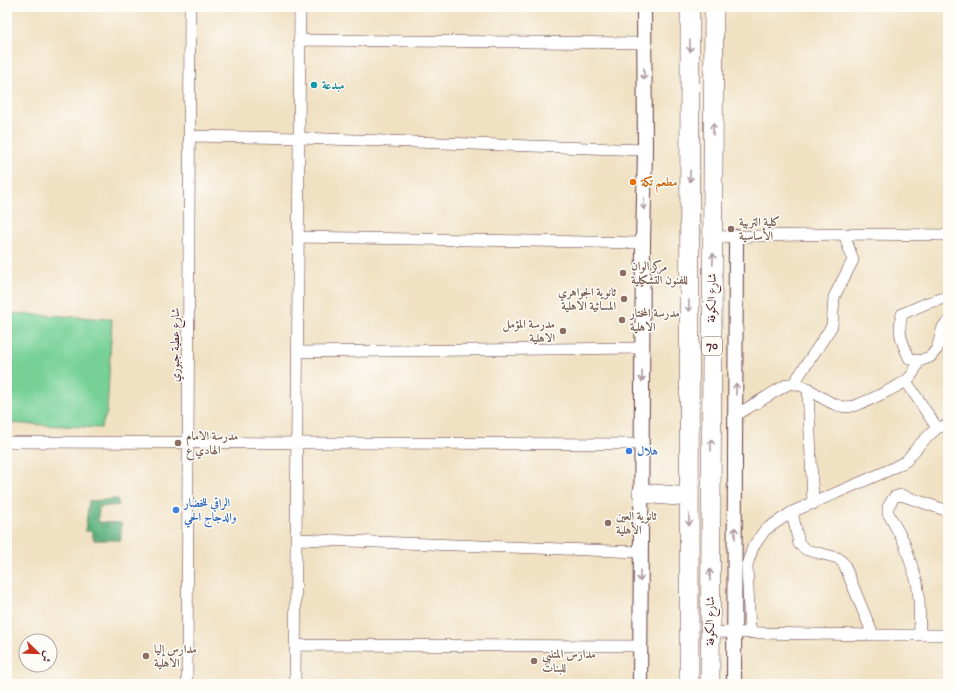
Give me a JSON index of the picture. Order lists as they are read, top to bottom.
{
  "streets": {
    "highway": ["شارع الكوفة", "70"],
    "street": ["شارع عطية جبوري"]
  },
  "places": [
    "مبدعة",
    "مطعم تكة",
    "كلية التربية الأساسية",
    "مركز الوان للفنون التشكيلية",
    "ثانوية الجواهري المسائية الاهلية",
    "مدرسة المختار الاهلية",
    "مدرسة المؤمل الاهلية",
    "مدرسة الامام الهادي ع",
    "هلال",
    "الراقي للخضار والدجاج الحي",
    "ثانوية العين الأهلية",
    "مدارس إليا الاهلية",
    "مدارس المتنبي للبنات"
  ],
  "north": "bottom right"
}
